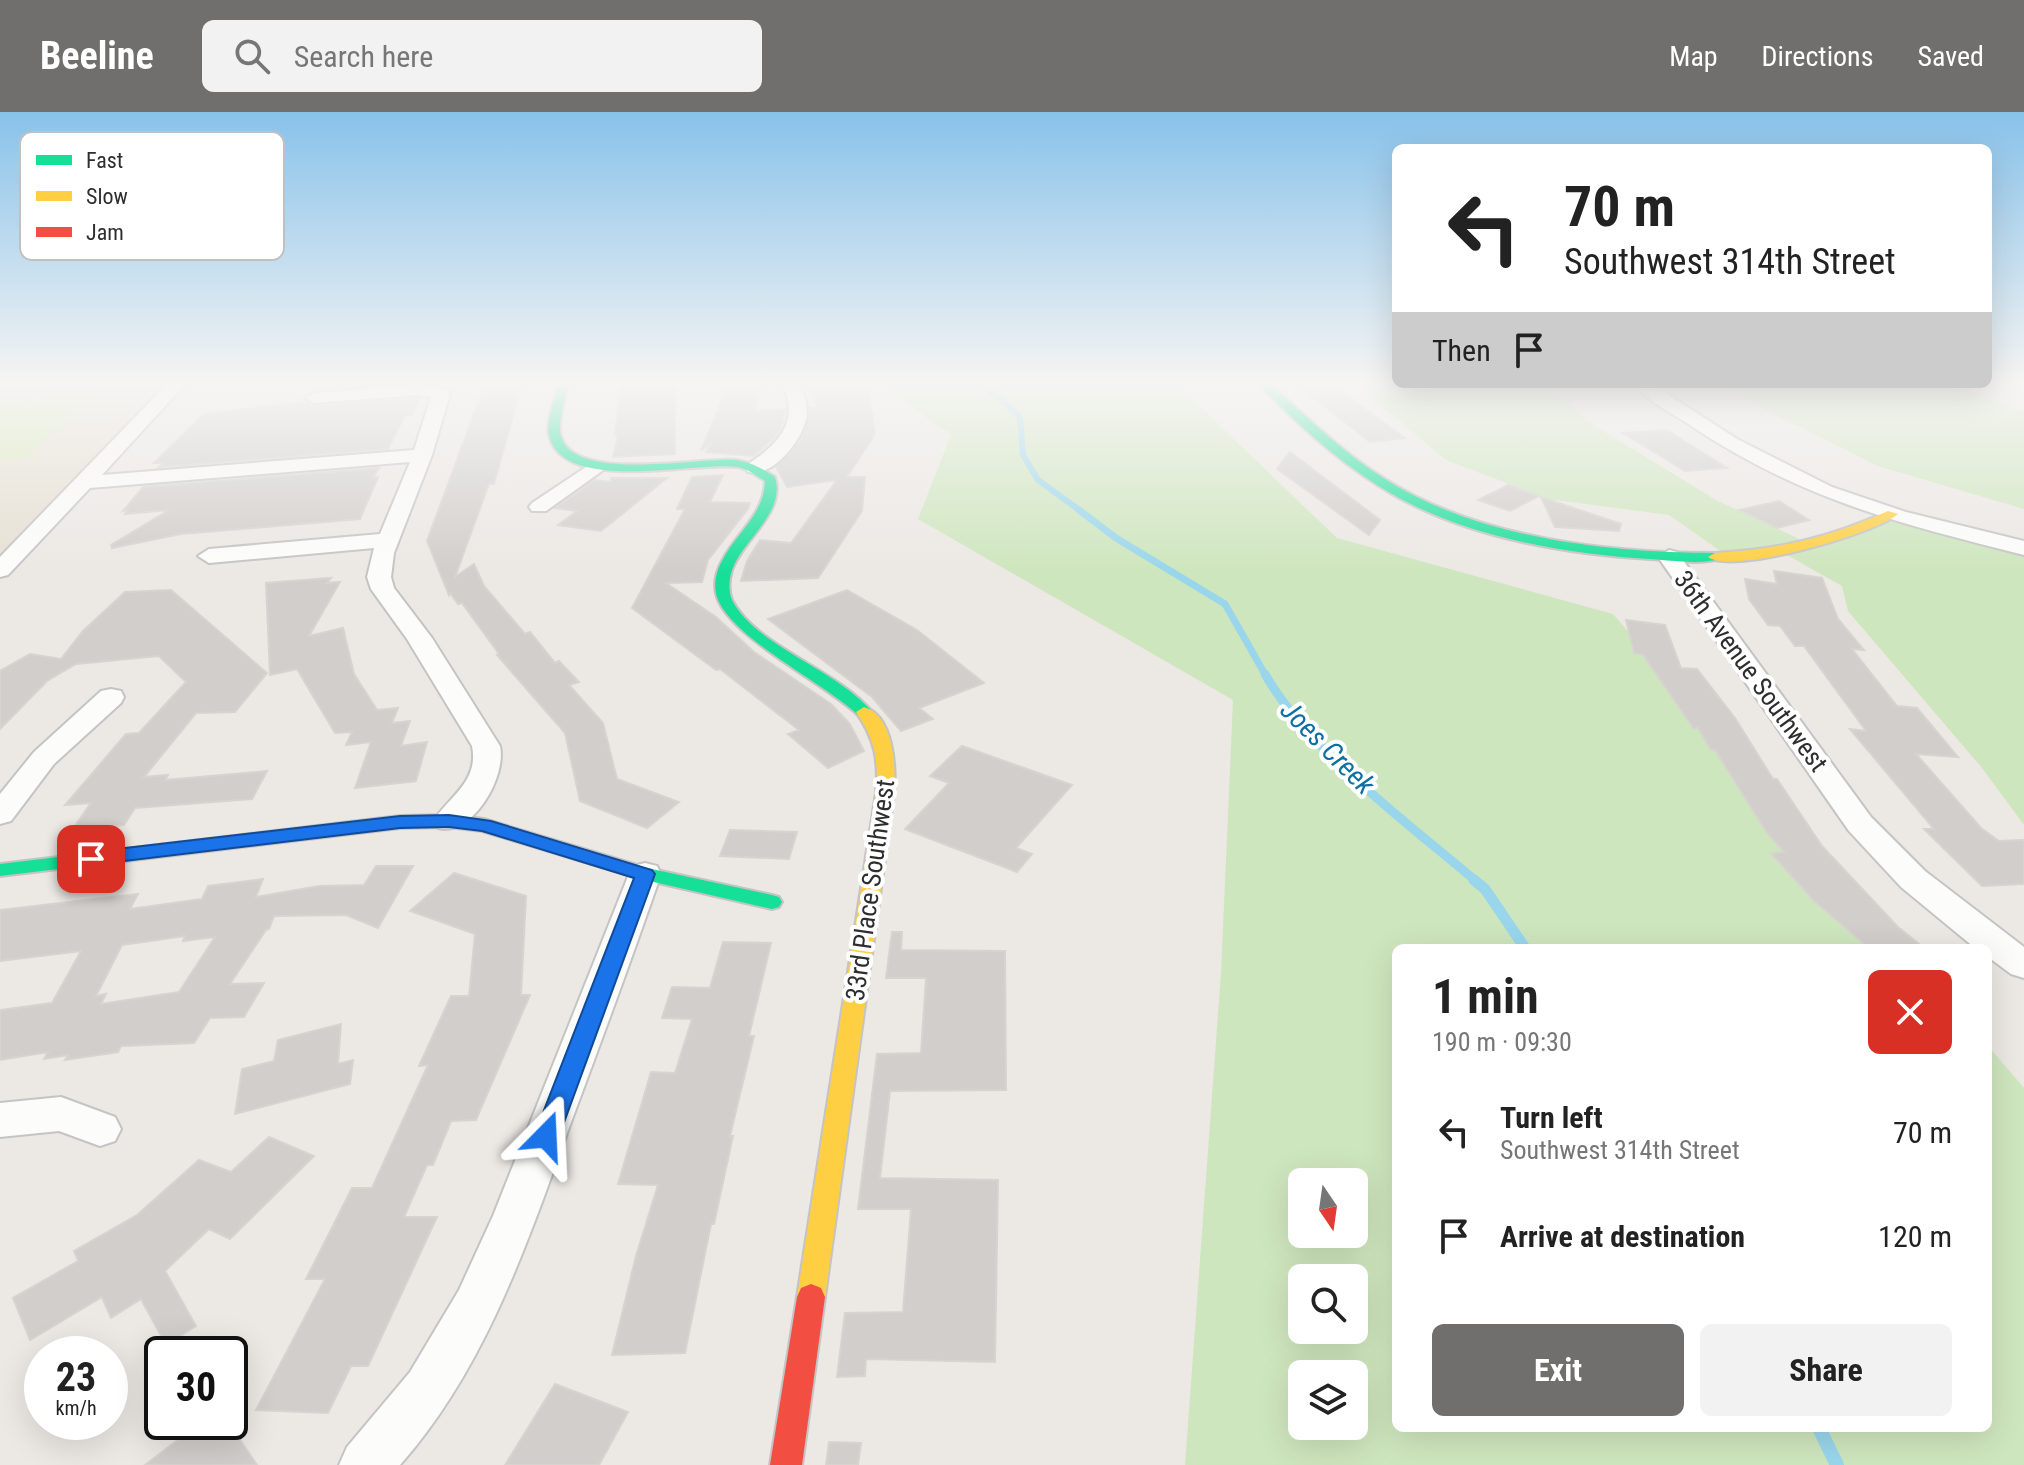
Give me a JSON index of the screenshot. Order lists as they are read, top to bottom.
{
  "streets": {
    "street": ["36th Avenue Southwest", "33rd Place Southwest"]
  },
  "water": ["Joes Creek"],
  "legend": ["Fast", "Slow", "Jam"],
  "north": "bottom",
  "page": {
    "header": "Beeline",
    "search": "Search here",
    "nav": ["Map", "Directions", "Saved"],
    "turn": ["70 m", "Southwest 314th Street"],
    "then": "Then",
    "heading": ["1 min", "190 m · 09:30"],
    "list": [
      {
        "name": "Turn left",
        "note": "Southwest 314th Street",
        "value": "70 m"
      },
      {
        "name": "Arrive at destination",
        "value": "120 m"
      }
    ],
    "buttons": ["Exit", "Share"],
    "speed": "23 km/h",
    "limit": "30"
  }
}
